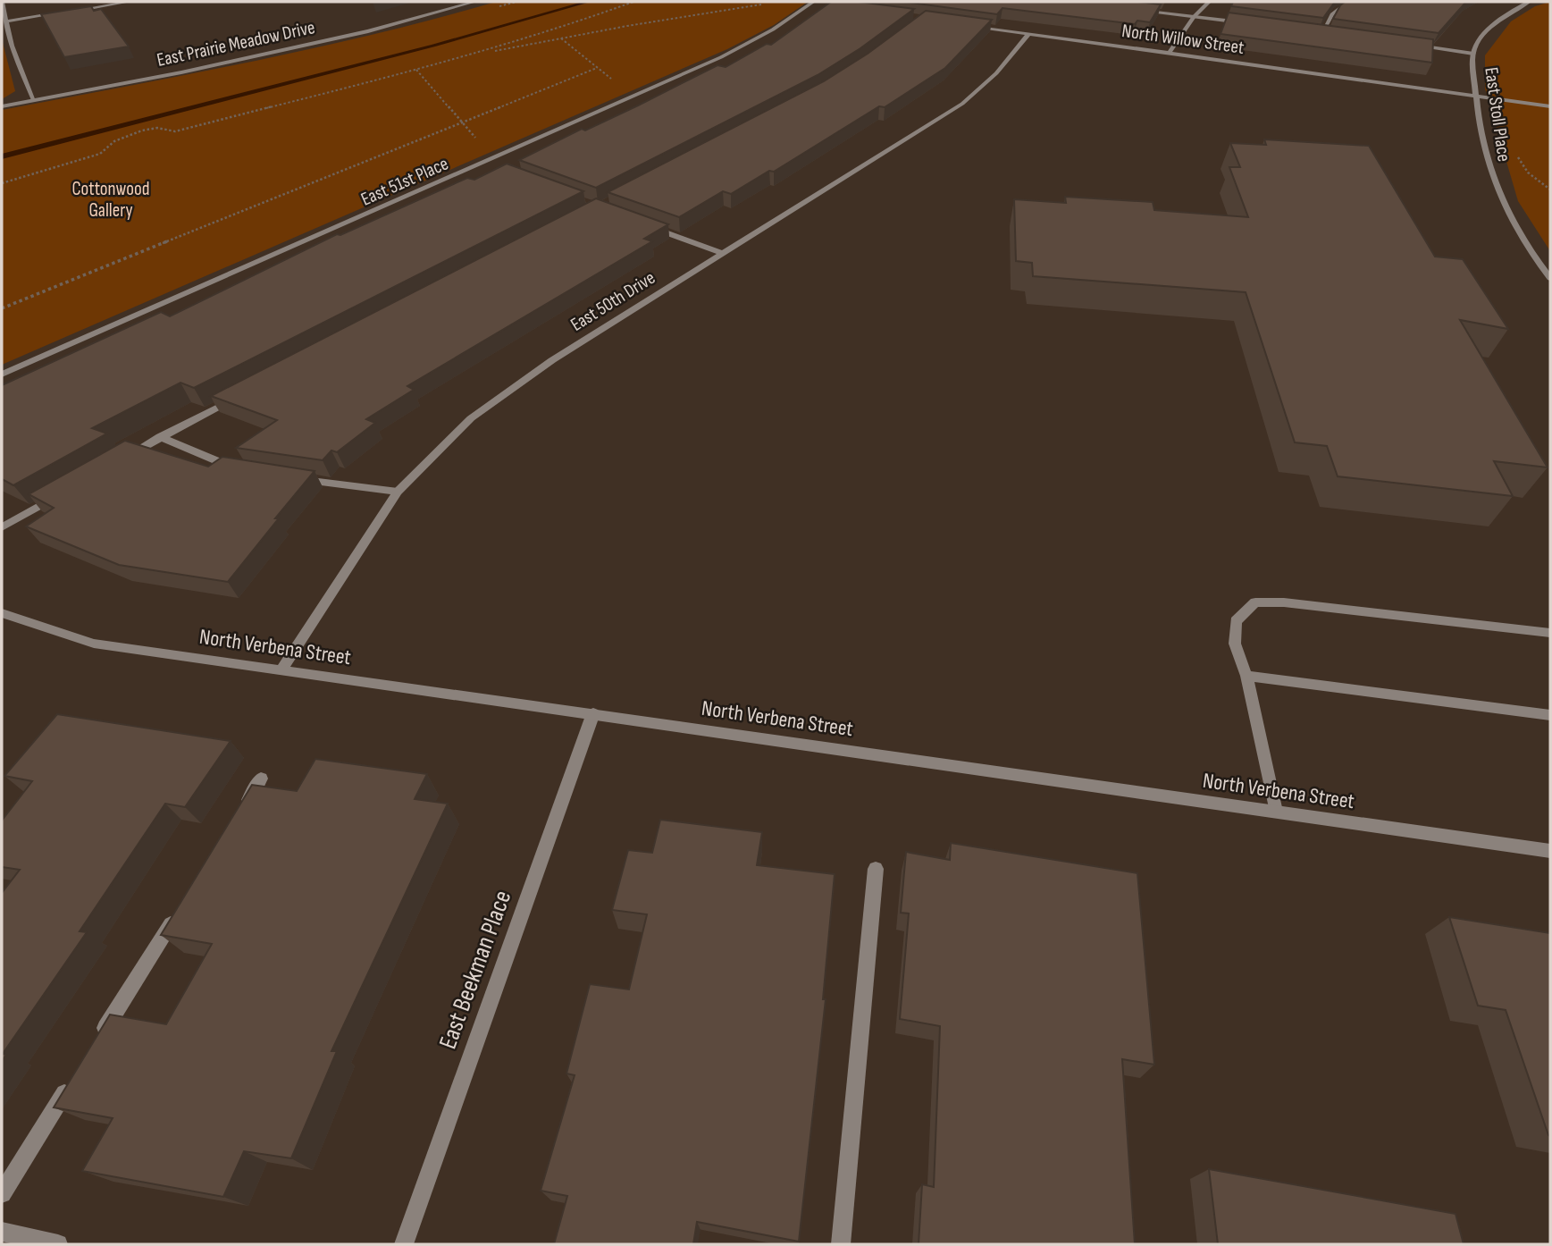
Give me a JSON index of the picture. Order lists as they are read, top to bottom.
{
  "streets": {
    "street": [
      "North Willow Street",
      "East Prairie Meadow Drive",
      "East Stoll Place",
      "East 51st Place",
      "East 50th Drive",
      "North Verbena Street",
      "East Beekman Place"
    ]
  },
  "crossings": [
    ["North Willow Street", "East Stoll Place"],
    ["North Willow Street", "East 50th Drive"],
    ["East 50th Drive", "North Verbena Street"],
    ["North Verbena Street", "East Beekman Place"]
  ],
  "parks": ["Cottonwood Gallery"]
}
